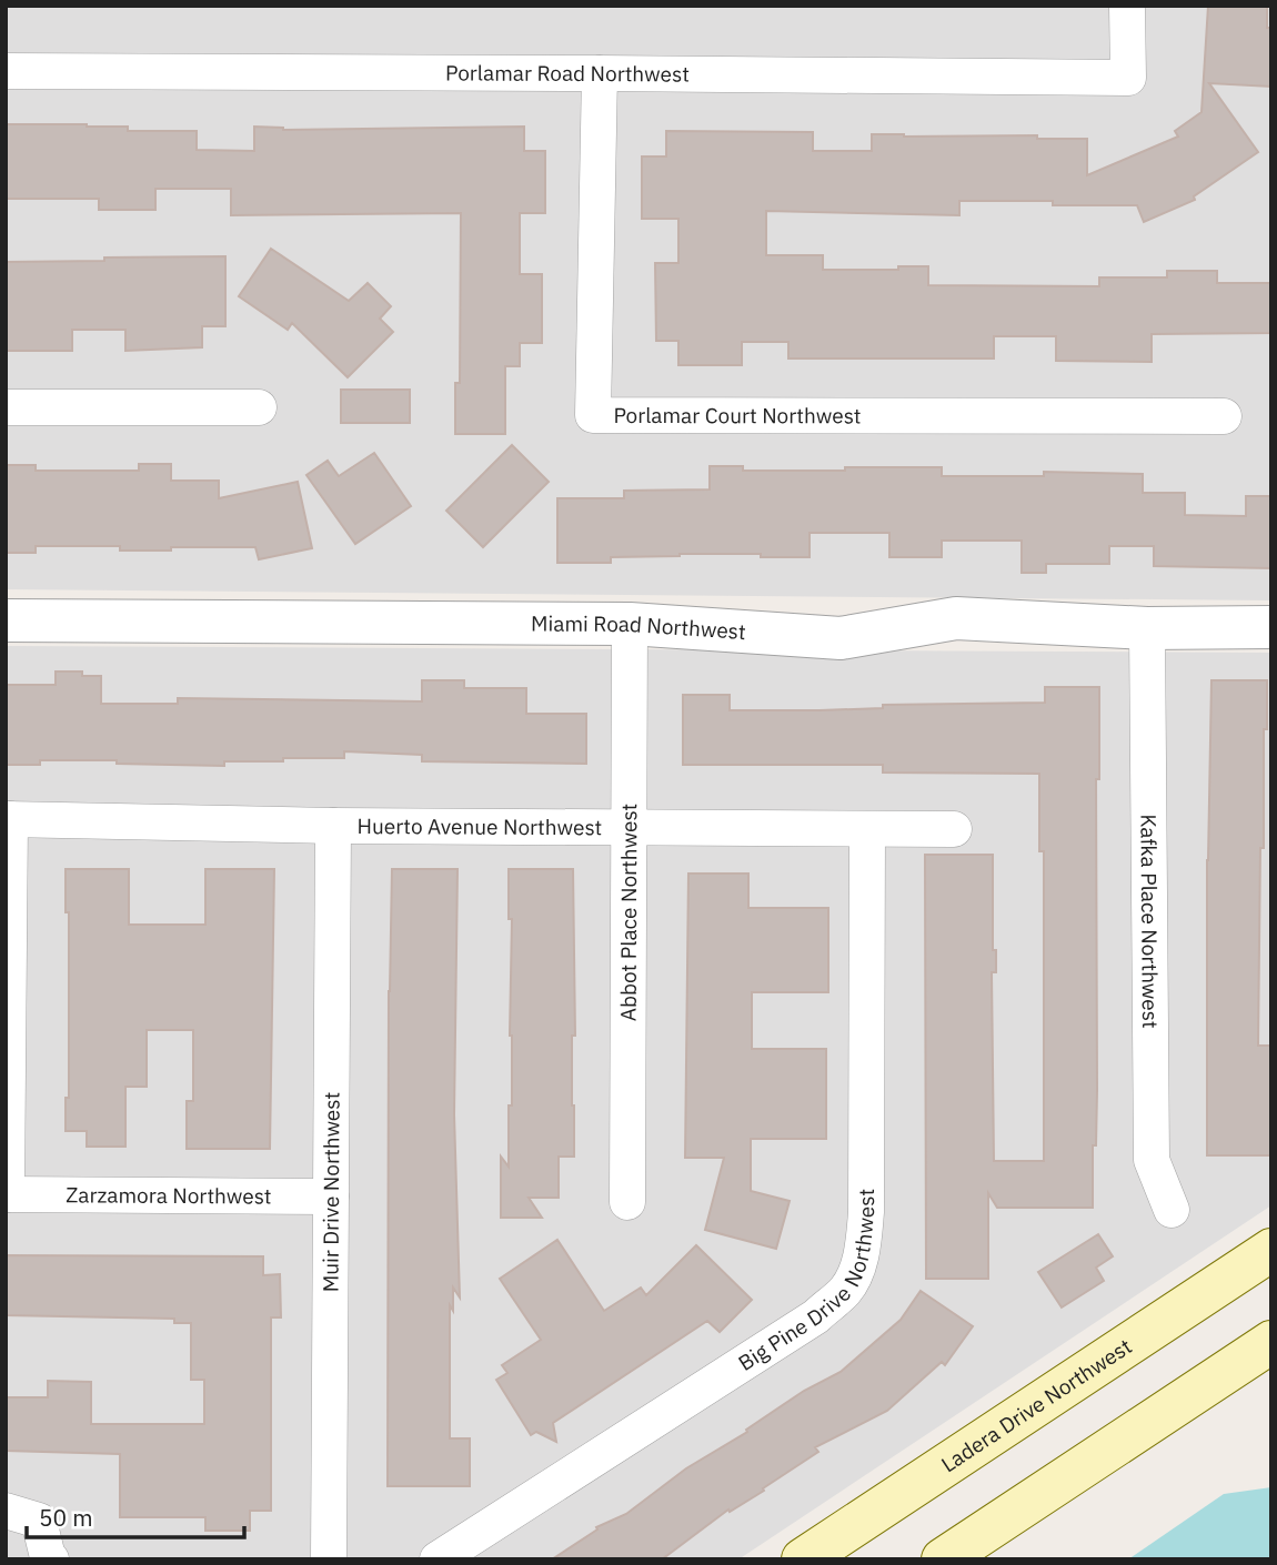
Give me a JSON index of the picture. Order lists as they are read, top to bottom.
{
  "streets": {
    "main road": ["Ladera Drive Northwest"],
    "street": [
      "Porlamar Road Northwest",
      "Porlamar Court Northwest",
      "Miami Road Northwest",
      "Huerto Avenue Northwest",
      "Abbot Place Northwest",
      "Kafka Place Northwest",
      "Muir Drive Northwest",
      "Zarzamora Northwest",
      "Big Pine Drive Northwest"
    ]
  },
  "crossings": [
    ["Porlamar Road Northwest", "Porlamar Court Northwest"],
    ["Miami Road Northwest", "Abbot Place Northwest"],
    ["Miami Road Northwest", "Kafka Place Northwest"],
    ["Huerto Avenue Northwest", "Abbot Place Northwest"],
    ["Huerto Avenue Northwest", "Muir Drive Northwest"],
    ["Huerto Avenue Northwest", "Big Pine Drive Northwest"],
    ["Muir Drive Northwest", "Zarzamora Northwest"]
  ],
  "scale_bar": "50 m"
}
